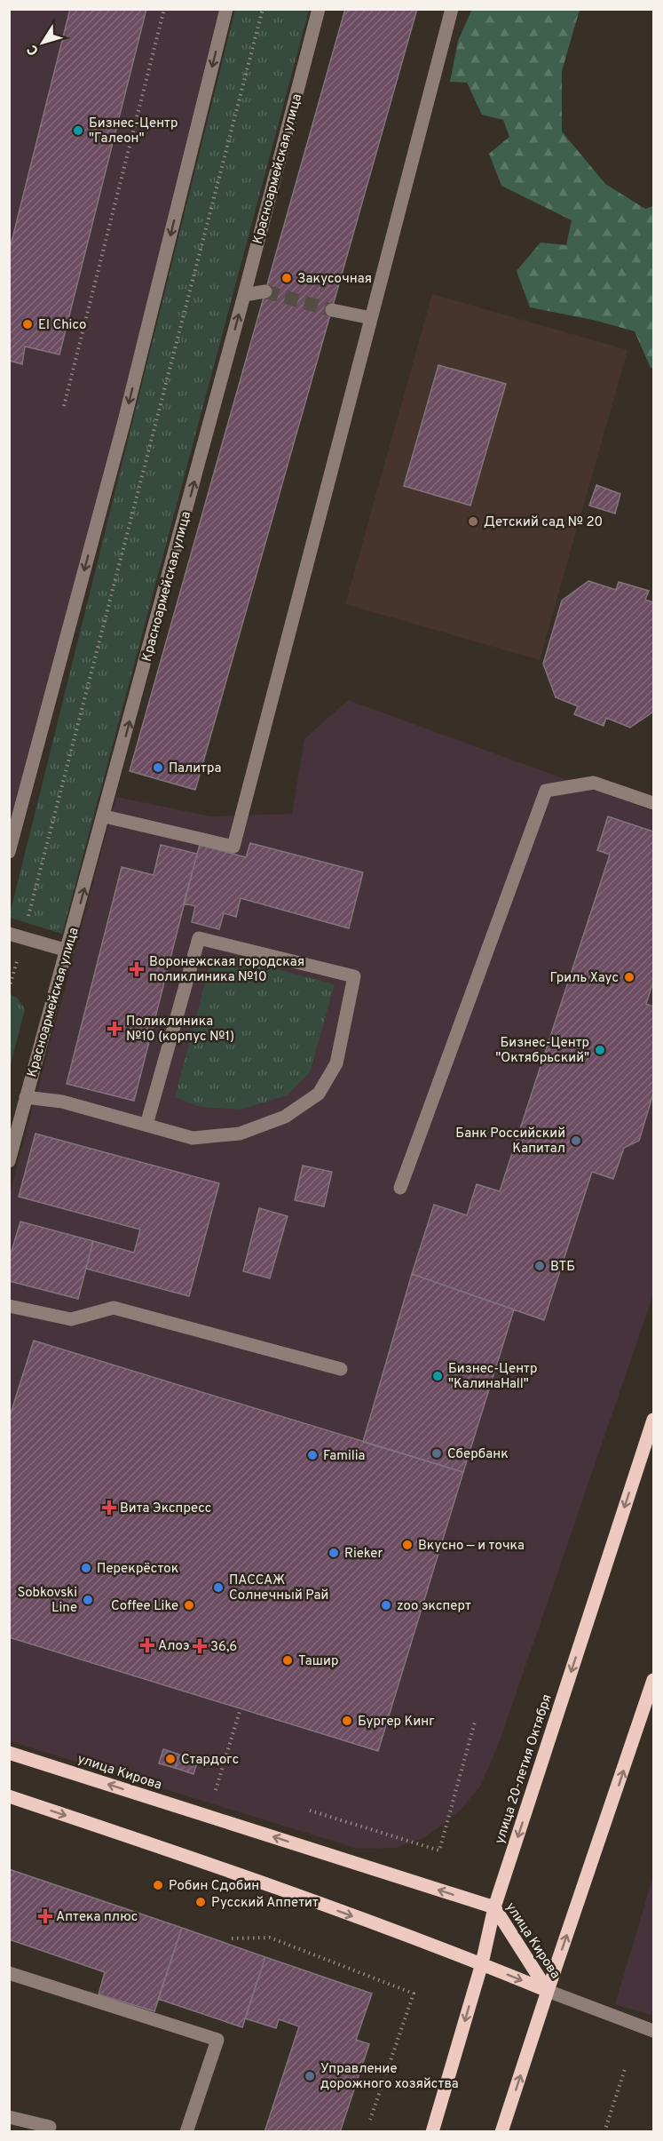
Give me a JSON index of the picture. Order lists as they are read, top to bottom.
{
  "streets": {
    "main road": ["улица 20-летия Октября", "улица Кирова"],
    "street": ["Красноармейская улица"]
  },
  "crossings": [
    ["улица 20-летия Октября", "улица Кирова"]
  ],
  "places": {
    "other": [
      "Бизнес-Центр \"Галеон\"",
      "Закусочная",
      "El Chico",
      "Детский сад № 20",
      "Палитра",
      "Гриль Хаус",
      "Бизнес-Центр \"Октябрьский\"",
      "Банк Российский Капитал",
      "ВТБ",
      "Бизнес-Центр \"КалинаHall\"",
      "Сбербанк",
      "Familia",
      "Вкусно — и точка",
      "Rieker",
      "Перекрёсток",
      "ПАССАЖ Солнечный Рай",
      "Sobkovski Line",
      "Coffee Like",
      "zoo эксперт",
      "Ташир",
      "Бургер Кинг",
      "Стардогс",
      "Робин Сдобин",
      "Русский Аппетит",
      "Управление дорожного хозяйства"
    ],
    "health": [
      "Воронежская городская поликлиника №10",
      "Поликлиника №10 (корпус №1)",
      "Вита Экспресс",
      "Алоэ",
      "36,6",
      "Аптека плюс"
    ]
  },
  "north": "bottom left"
}
